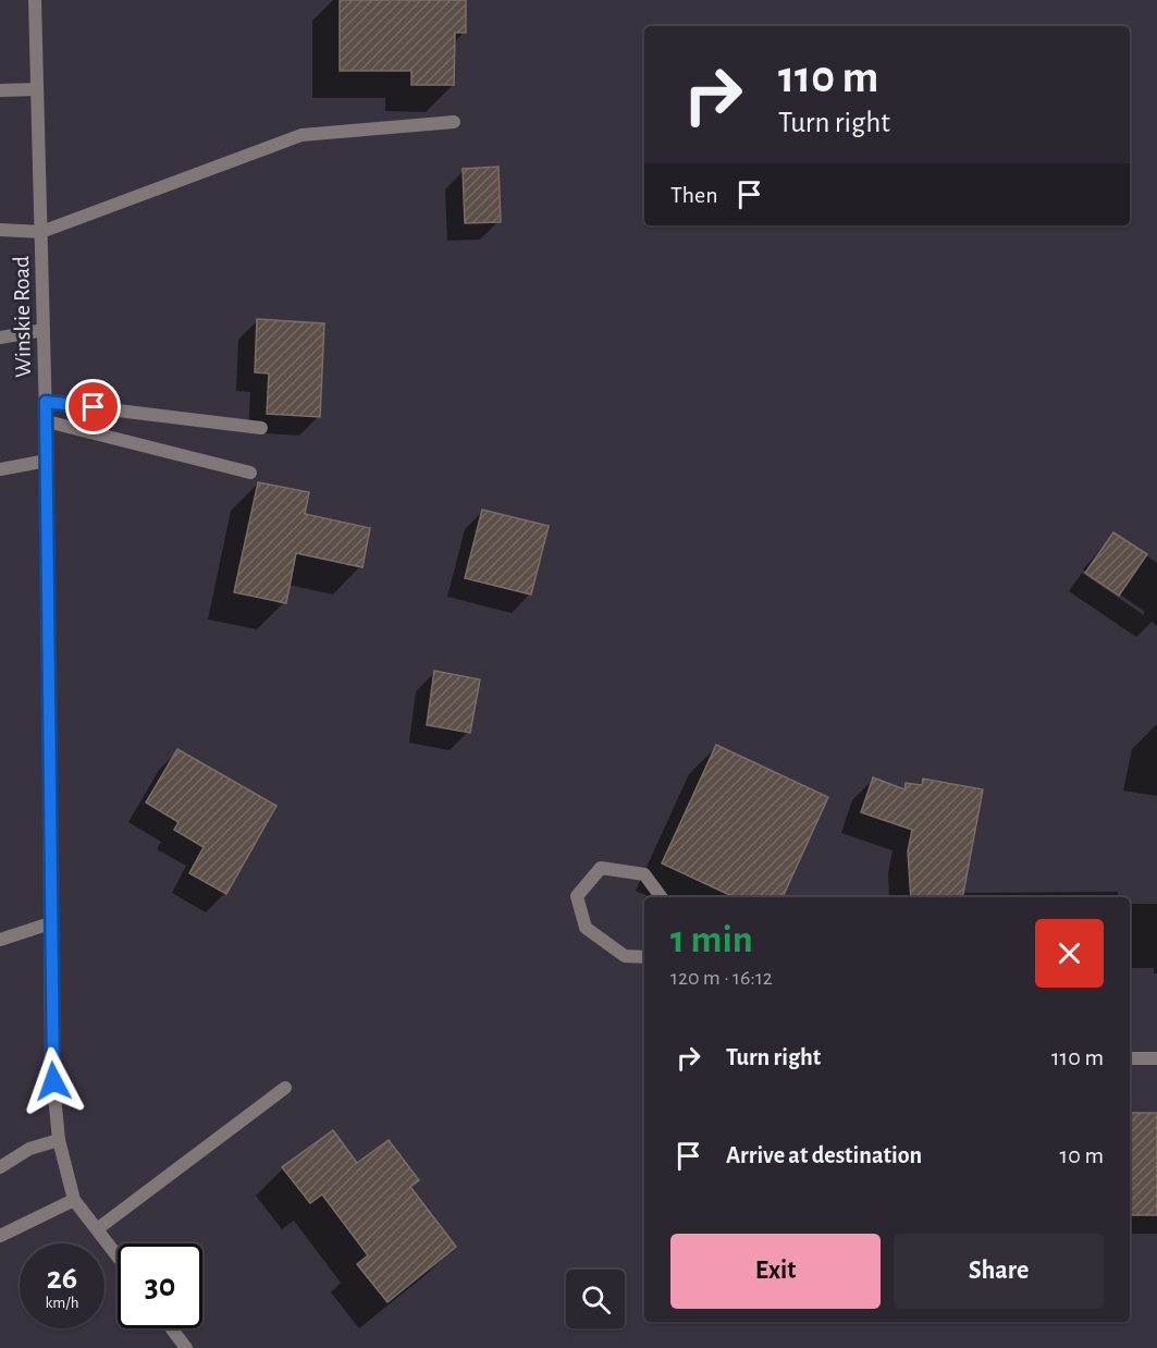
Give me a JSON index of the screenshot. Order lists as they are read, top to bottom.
{
  "streets": {
    "street": ["Winskie Road"]
  },
  "page": {
    "turn": ["110 m", "Turn right"],
    "then": "Then",
    "heading": ["1 min", "120 m · 16:12"],
    "list": [
      {
        "name": "Turn right",
        "value": "110 m"
      },
      {
        "name": "Arrive at destination",
        "value": "10 m"
      }
    ],
    "buttons": ["Exit", "Share"],
    "speed": "26 km/h",
    "limit": "30"
  }
}
